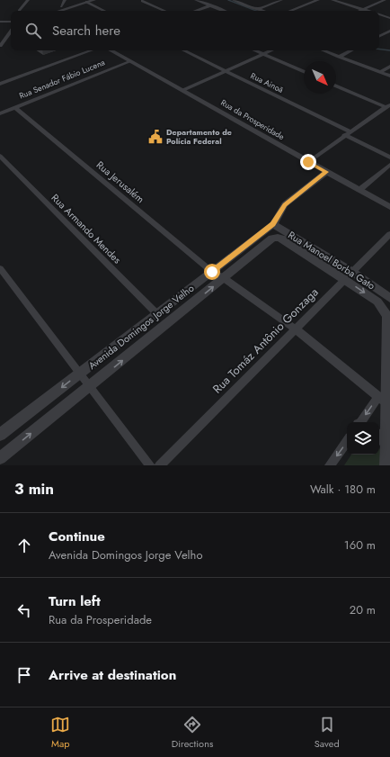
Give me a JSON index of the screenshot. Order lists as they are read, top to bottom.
{
  "streets": {
    "street": [
      "Rua Senador Fábio Lucena",
      "Rua Ainoã",
      "Rua da Prosperidade",
      "Rua Jerusalém",
      "Rua Armando Mendes",
      "Rua Manoel Borba Gato",
      "Avenida Domingos Jorge Velho",
      "Rua Tomáz Antônio Gonzaga"
    ]
  },
  "crossings": [
    ["Rua Senador Fábio Lucena", "Rua da Prosperidade"],
    ["Rua Senador Fábio Lucena", "Rua Jerusalém"],
    ["Rua da Prosperidade", "Avenida Domingos Jorge Velho"],
    ["Rua Jerusalém", "Rua Manoel Borba Gato"],
    ["Rua Jerusalém", "Avenida Domingos Jorge Velho"],
    ["Rua Jerusalém", "Rua Tomáz Antônio Gonzaga"],
    ["Rua Armando Mendes", "Avenida Domingos Jorge Velho"],
    ["Rua Manoel Borba Gato", "Avenida Domingos Jorge Velho"],
    ["Rua Manoel Borba Gato", "Rua Tomáz Antônio Gonzaga"]
  ],
  "places": {
    "public building": ["Departamento de Polícia Federal"]
  },
  "north": "bottom right",
  "page": {
    "search": "Search here",
    "heading": ["3 min", "Walk · 180 m"],
    "list": [
      ["Continue", "Avenida Domingos Jorge Velho", "160 m"],
      ["Turn left", "Rua da Prosperidade", "20 m"],
      "Arrive at destination"
    ],
    "nav": ["Map", "Directions", "Saved"]
  }
}
